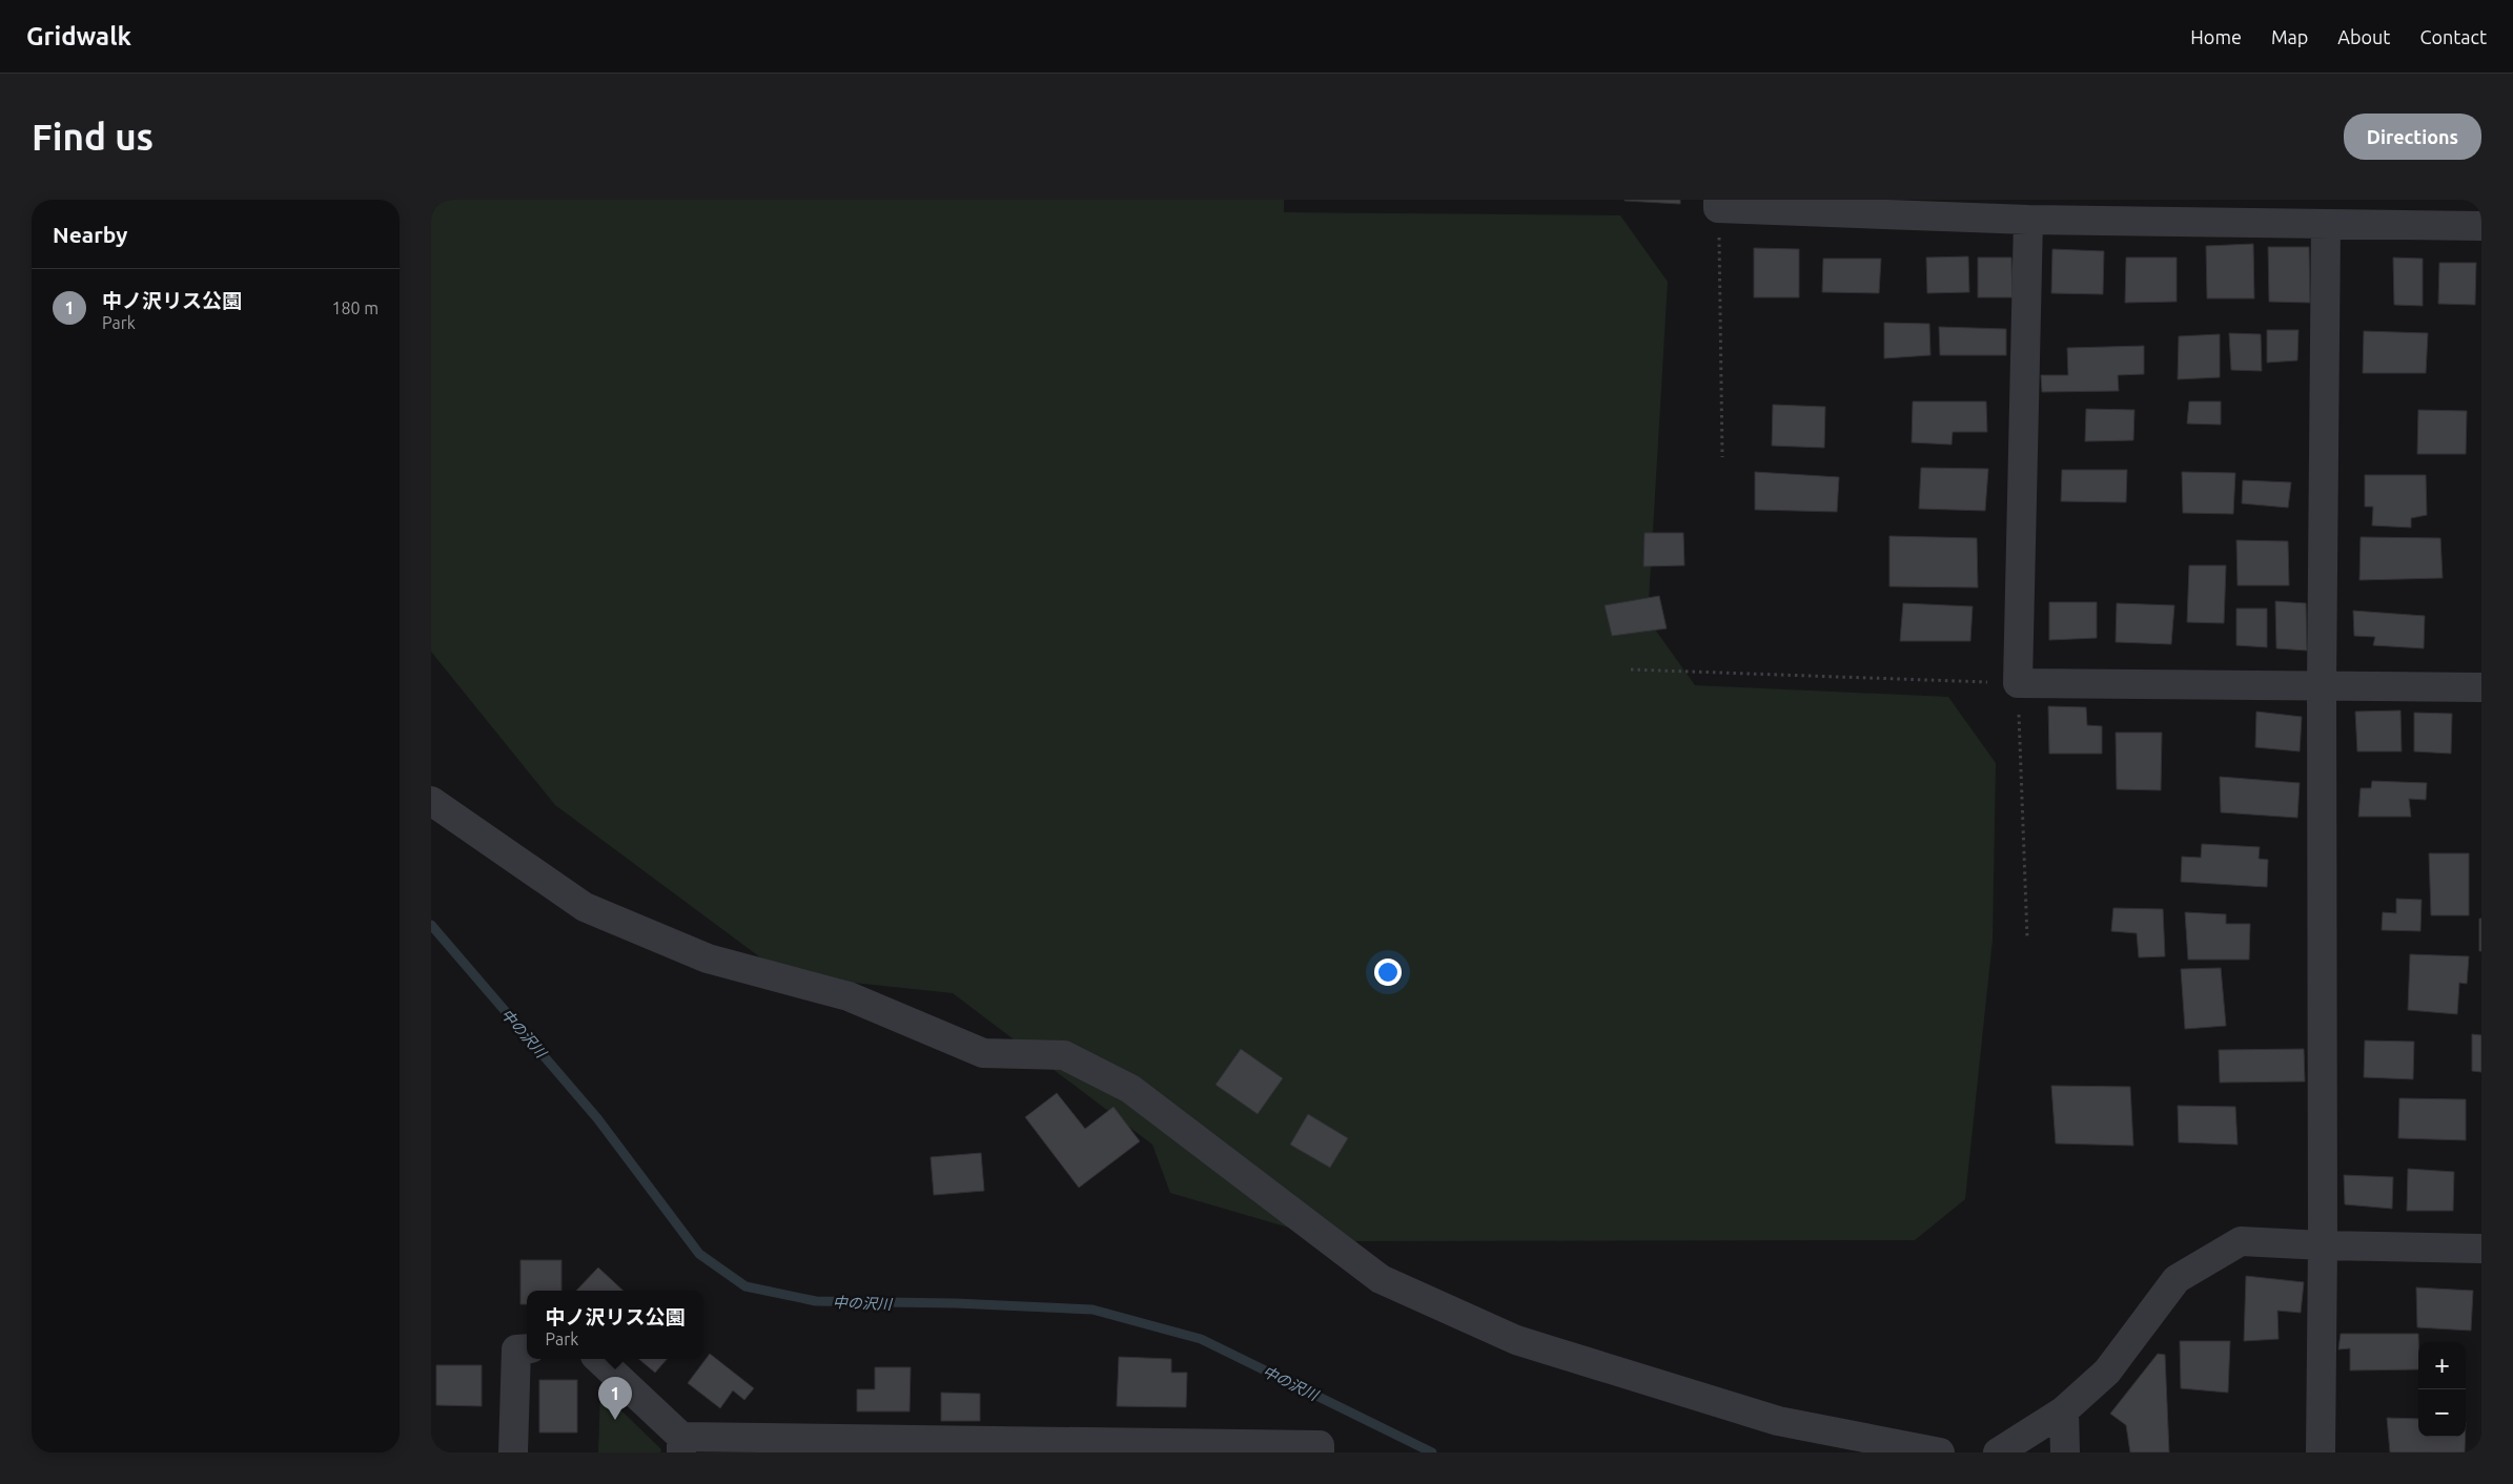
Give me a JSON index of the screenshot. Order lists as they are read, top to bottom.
{
  "water": ["中の沢川"],
  "page": {
    "header": "Gridwalk",
    "nav": [
      "Home",
      "Map",
      "About",
      "Contact"
    ],
    "buttons": "Directions",
    "title": "Find us",
    "heading": "Nearby",
    "list": [
      {
        "mark": "1",
        "name": "中ノ沢リス公園",
        "note": "Park",
        "value": "180 m"
      }
    ],
    "popup": ["中ノ沢リス公園", "Park"],
    "map_buttons": ["+", "−"],
    "pins": "1"
  }
}
